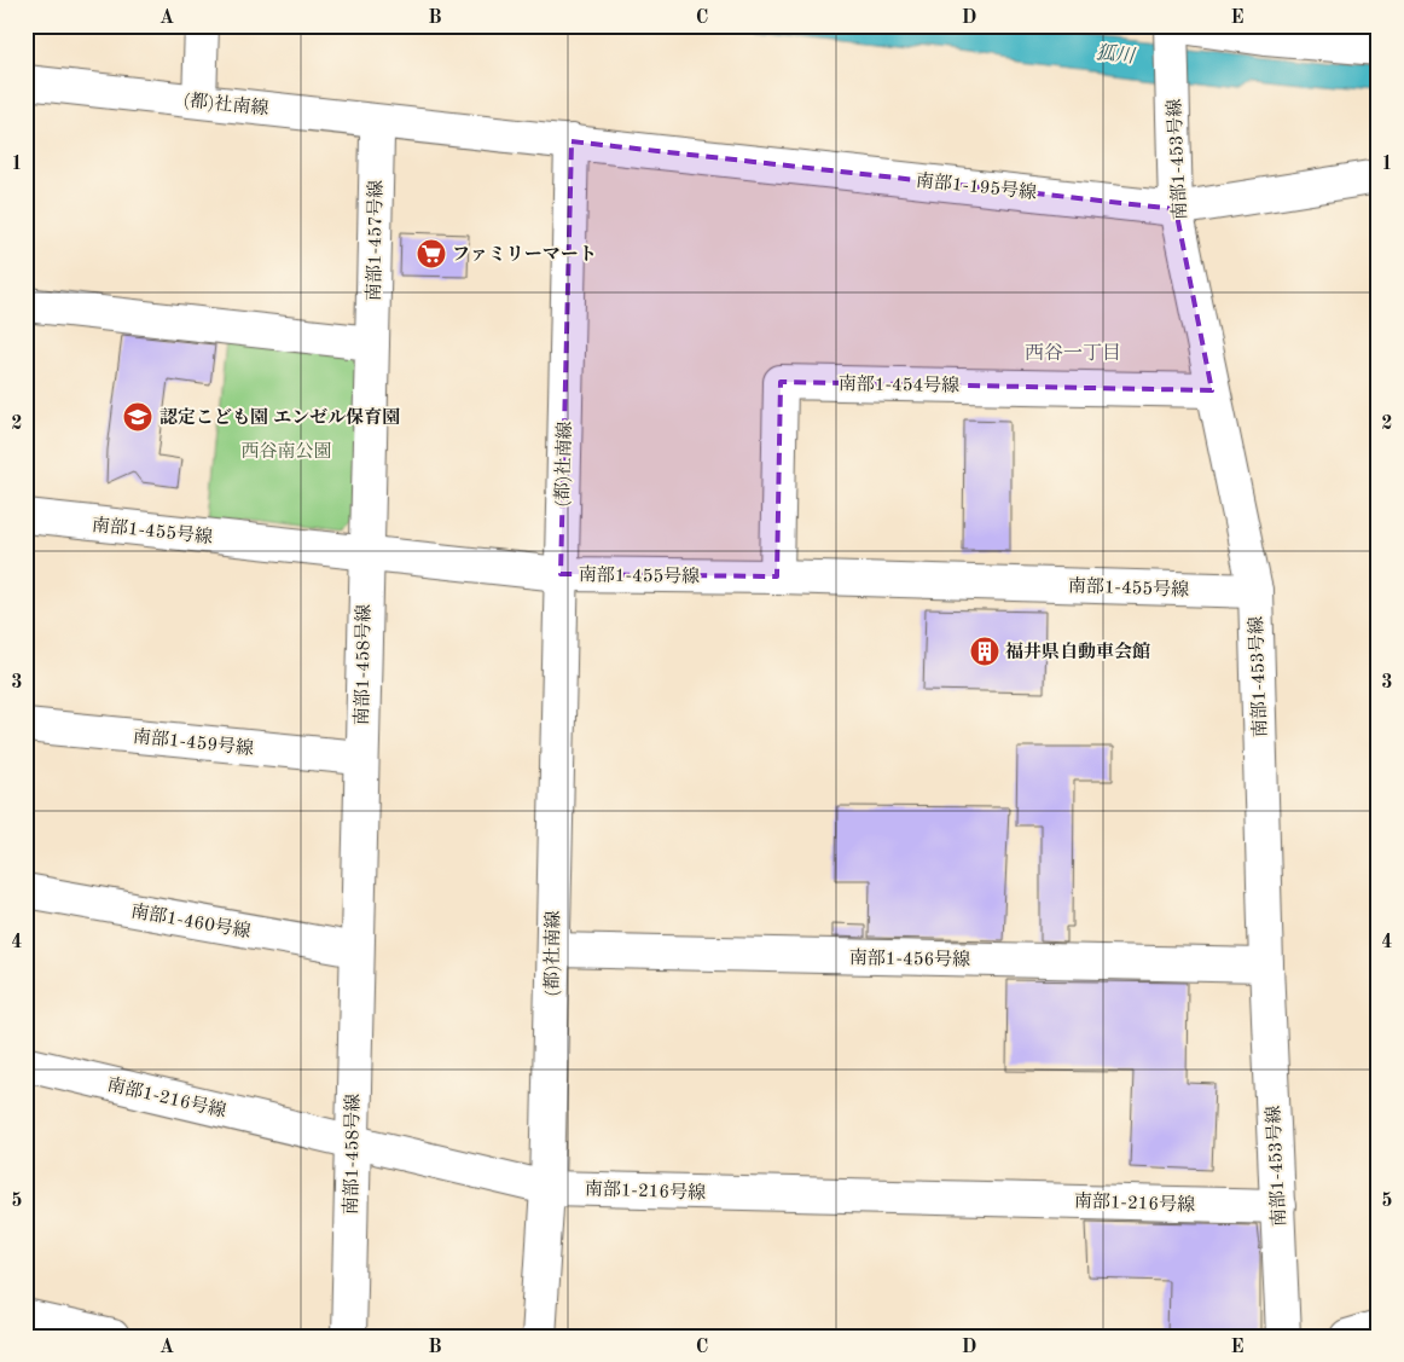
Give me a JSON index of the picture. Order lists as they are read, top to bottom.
{
  "streets": {
    "street": [
      "(都)社南線",
      "南部1-453号線",
      "南部1-195号線",
      "南部1-457号線",
      "南部1-454号線",
      "南部1-455号線",
      "南部1-458号線",
      "南部1-459号線",
      "南部1-460号線",
      "南部1-456号線",
      "南部1-216号線"
    ]
  },
  "crossings": [
    ["(都)社南線", "南部1-195号線"],
    ["(都)社南線", "南部1-455号線"],
    ["(都)社南線", "南部1-456号線"],
    ["(都)社南線", "南部1-216号線"],
    ["南部1-453号線", "南部1-195号線"],
    ["南部1-453号線", "南部1-454号線"],
    ["南部1-453号線", "南部1-455号線"],
    ["南部1-453号線", "南部1-456号線"],
    ["南部1-453号線", "南部1-216号線"],
    ["南部1-457号線", "南部1-458号線"],
    ["南部1-454号線", "南部1-455号線"],
    ["南部1-455号線", "南部1-458号線"],
    ["南部1-458号線", "南部1-459号線"],
    ["南部1-458号線", "南部1-460号線"],
    ["南部1-458号線", "南部1-216号線"]
  ],
  "districts": ["西谷一丁目"],
  "water": ["狐川"],
  "parks": ["西谷南公園"],
  "places": {
    "supermarket": ["ファミリーマート"],
    "school or university": ["認定こども園 エンゼル保育園"],
    "building": ["福井県自動車会館"]
  },
  "grid": {
    "columns": [
      "A",
      "B",
      "C",
      "D",
      "E"
    ],
    "rows": [
      "1",
      "2",
      "3",
      "4",
      "5"
    ]
  }
}
